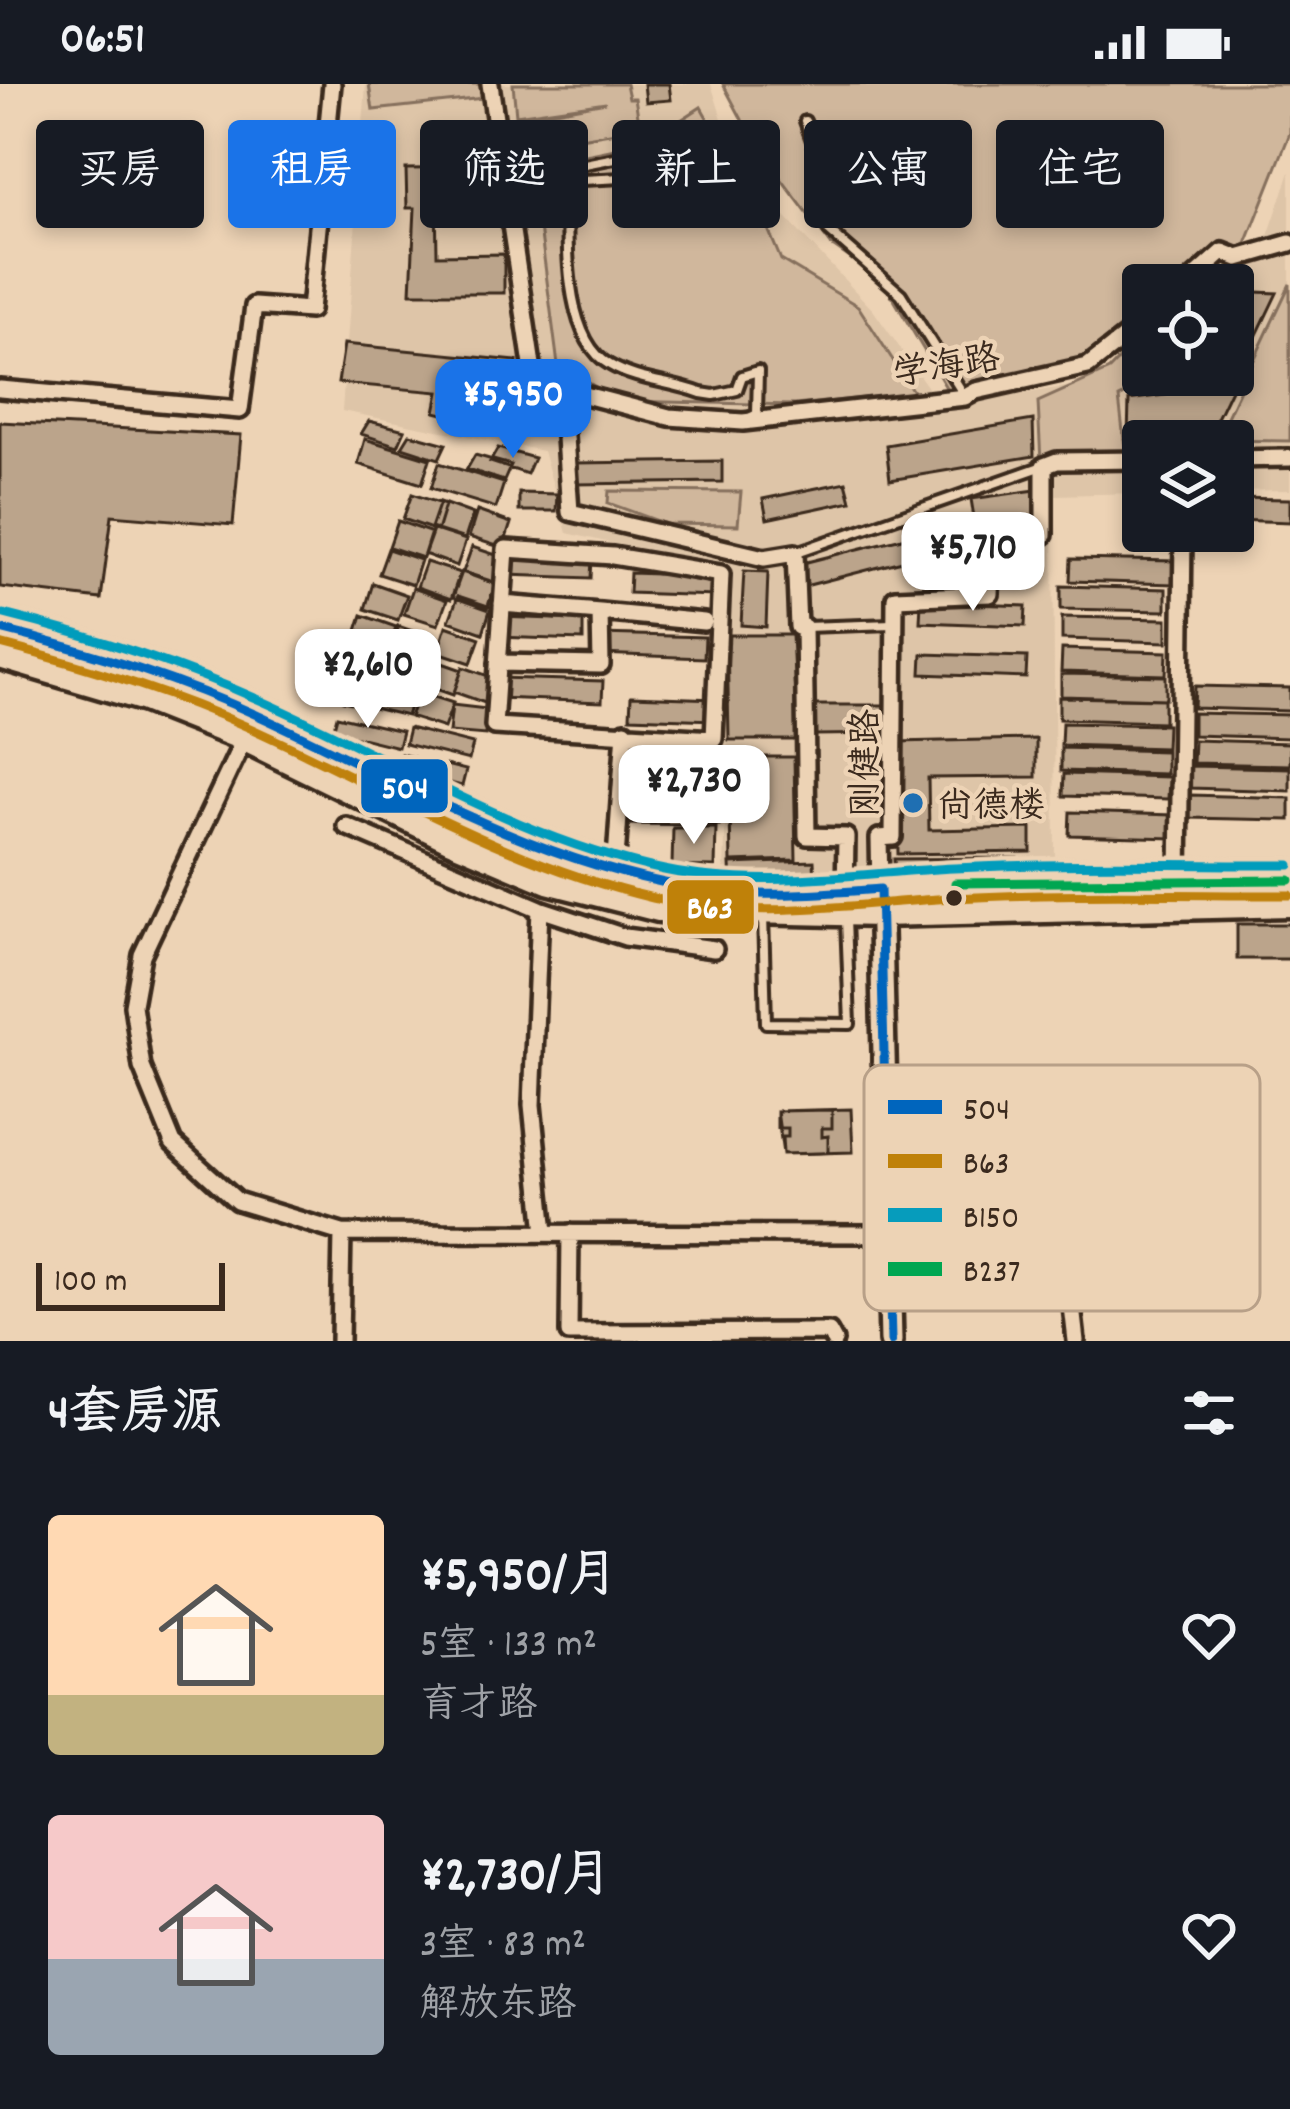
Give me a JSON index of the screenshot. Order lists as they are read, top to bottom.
{
  "streets": {
    "street": ["学海路", "刚健路"]
  },
  "places": ["尚德楼"],
  "lines": [
    "transit line B150",
    "transit line 504",
    "transit line B63",
    "transit line B237"
  ],
  "legend": [
    "504",
    "B63",
    "B150",
    "B237"
  ],
  "scale_bar": "100 m",
  "page": {
    "status": "06:51",
    "chip": [
      "买房",
      "租房",
      "筛选",
      "新上",
      "公寓",
      "住宅"
    ],
    "price": [
      "¥5,950",
      "¥5,710",
      "¥2,610",
      "¥2,730"
    ],
    "scale": "100 m",
    "heading": "4套房源",
    "list": [
      {
        "name": "¥5,950/月",
        "note": "5室 · 133 m² · 育才路"
      },
      {
        "name": "¥2,730/月",
        "note": "3室 · 83 m² · 解放东路"
      }
    ]
  }
}
